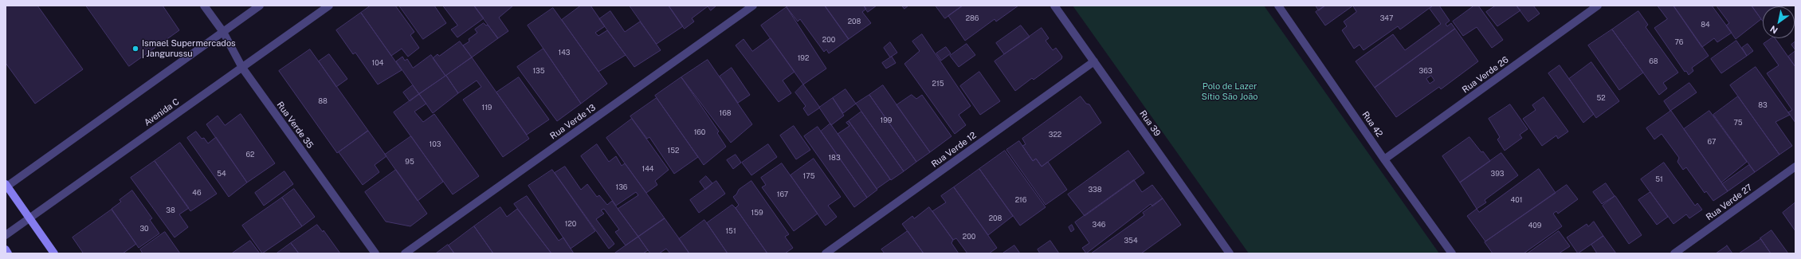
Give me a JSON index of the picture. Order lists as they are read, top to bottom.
{
  "streets": {
    "street": [
      "Rua Verde 26",
      "Avenida C",
      "Rua Verde 13",
      "Rua 39",
      "Rua 42",
      "Rua Verde 35",
      "Rua Verde 12",
      "Rua Verde 27"
    ]
  },
  "crossings": [
    ["Rua Verde 26", "Rua 42"],
    ["Avenida C", "Rua Verde 35"],
    ["Rua 39", "Rua Verde 12"]
  ],
  "parks": ["Polo de Lazer Sítio São João"],
  "places": ["Ismael Supermercados | Jangurussu"],
  "house_numbers": [
    "286",
    "347",
    "208",
    "84",
    "200",
    "76",
    "143",
    "192",
    "68",
    "104",
    "135",
    "363",
    "215",
    "52",
    "88",
    "83",
    "119",
    "168",
    "199",
    "75",
    "160",
    "322",
    "67",
    "103",
    "152",
    "62",
    "183",
    "95",
    "144",
    "54",
    "393",
    "175",
    "51",
    "136",
    "338",
    "46",
    "167",
    "216",
    "401",
    "38",
    "159",
    "208",
    "120",
    "346",
    "409",
    "30",
    "151",
    "200",
    "354"
  ],
  "north": "bottom left"
}
